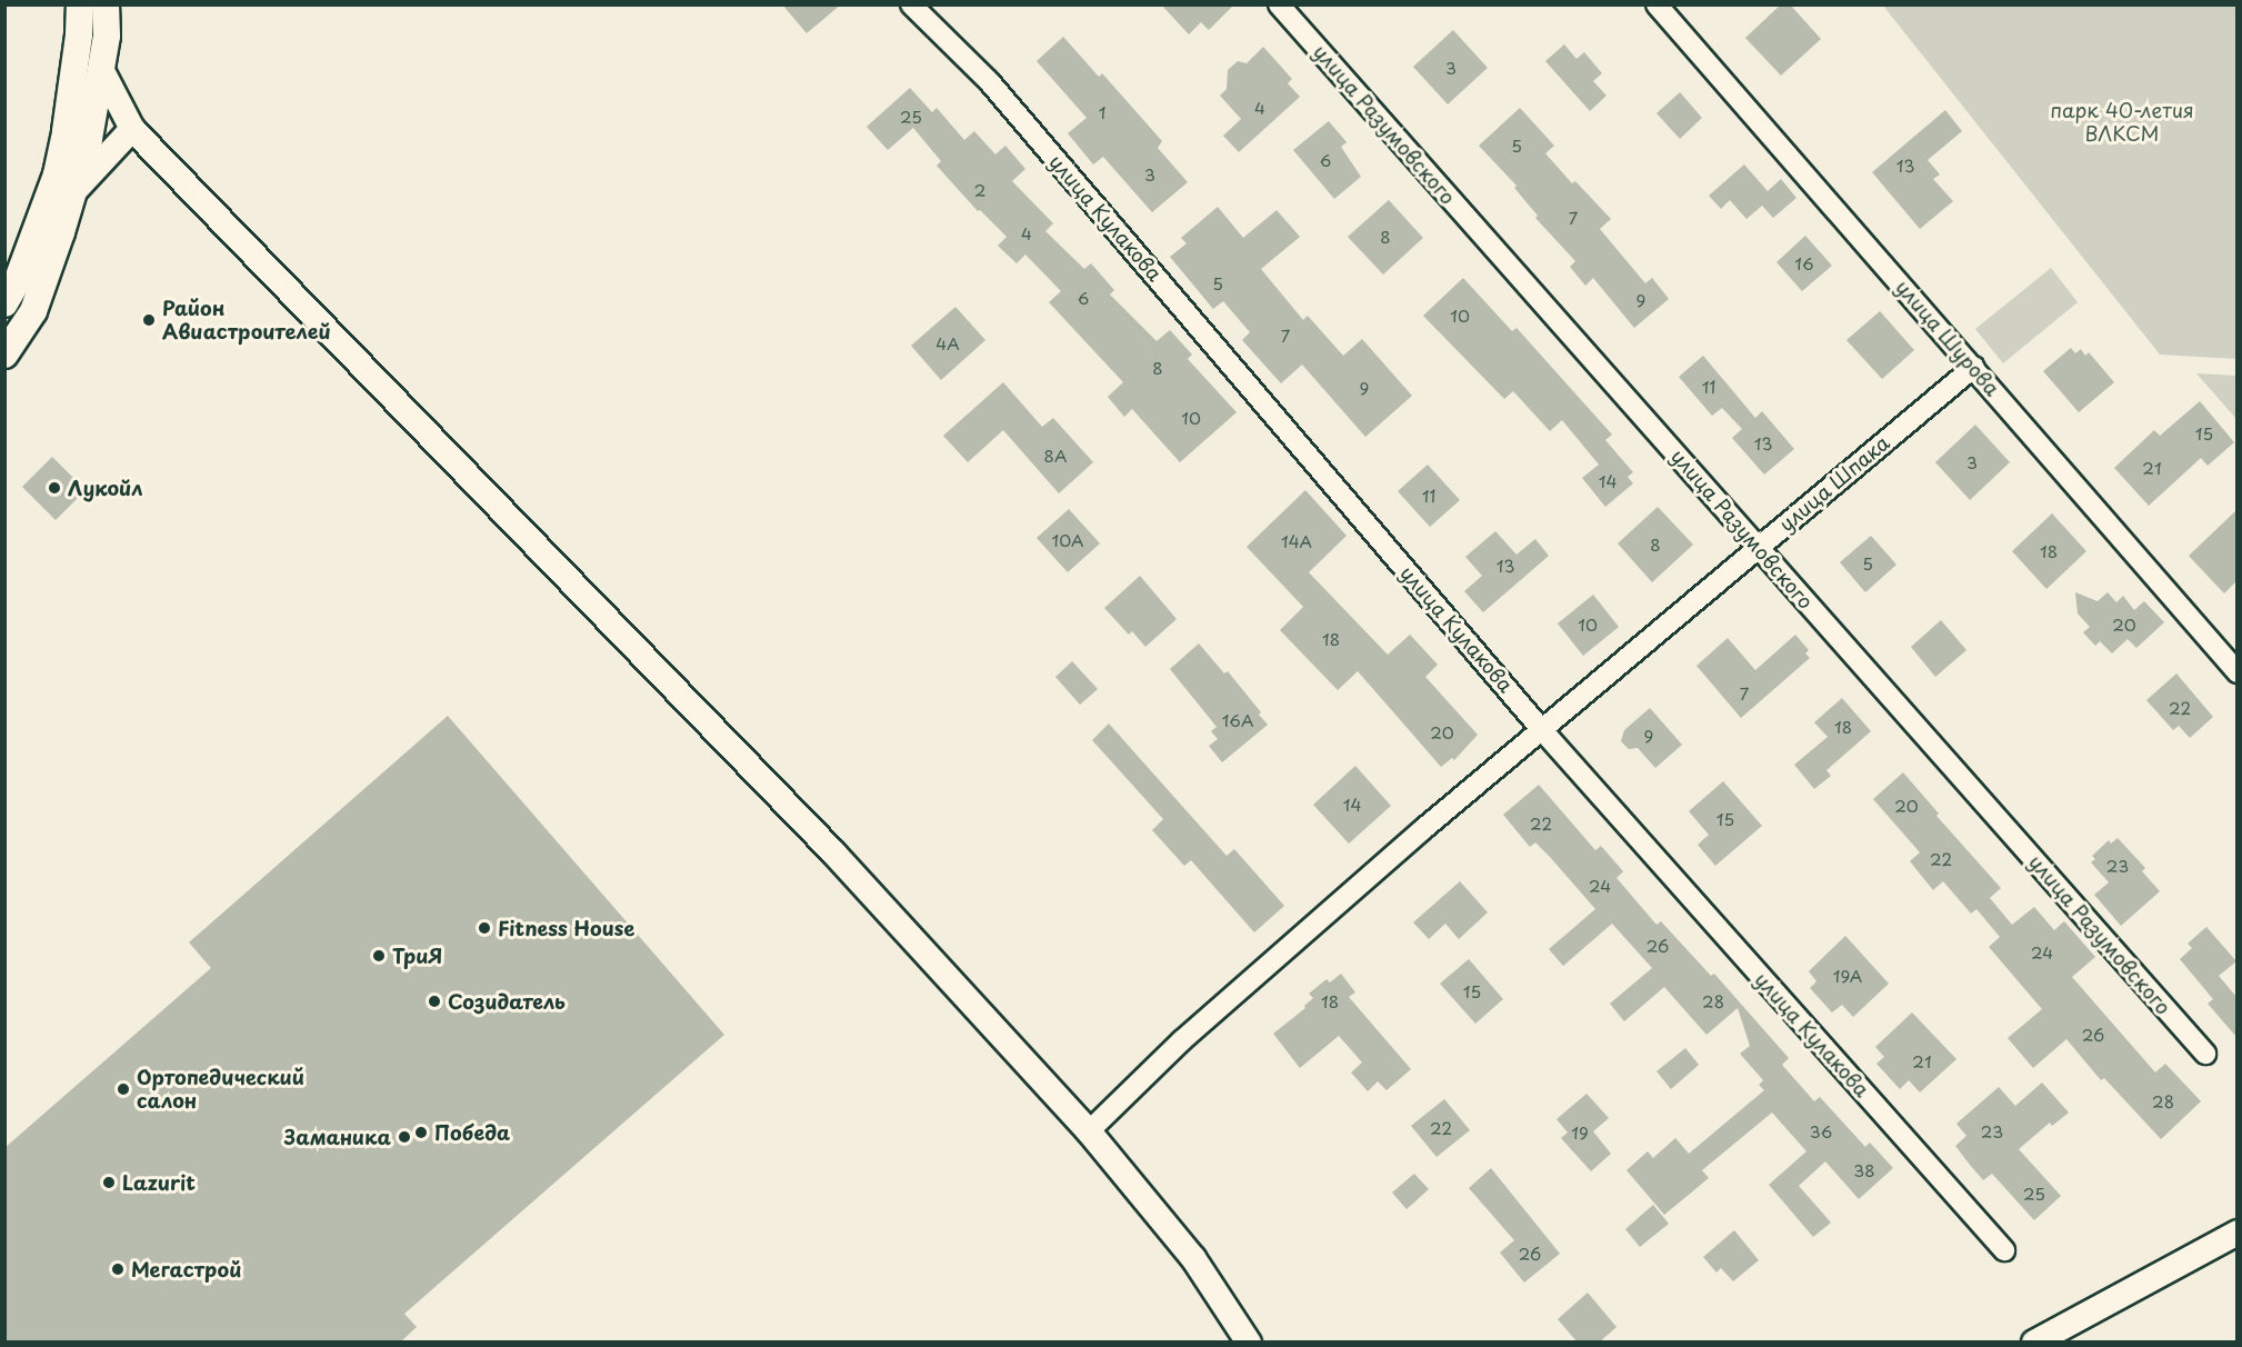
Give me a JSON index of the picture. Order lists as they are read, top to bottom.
{
  "streets": {
    "street": [
      "улица Разумовского",
      "улица Кулакова",
      "улица Шурова",
      "улица Шпака"
    ]
  },
  "crossings": [
    ["улица Разумовского", "улица Шпака"],
    ["улица Кулакова", "улица Шпака"],
    ["улица Шурова", "улица Шпака"]
  ],
  "parks": ["парк 40-летия ВЛКСМ"],
  "places": [
    "Район Авиастроителей",
    "Лукойл",
    "Fitness House",
    "ТриЯ",
    "Созидатель",
    "Ортопедический салон",
    "Победа",
    "Заманика",
    "Lazurit",
    "Мегастрой"
  ],
  "house_numbers": [
    "3",
    "4",
    "1",
    "25",
    "5",
    "6",
    "13",
    "3",
    "2",
    "7",
    "4",
    "8",
    "16",
    "5",
    "6",
    "9",
    "10",
    "7",
    "4А",
    "8",
    "11",
    "9",
    "10",
    "15",
    "13",
    "8А",
    "3",
    "21",
    "14",
    "11",
    "10А",
    "14А",
    "8",
    "18",
    "5",
    "13",
    "10",
    "20",
    "18",
    "7",
    "22",
    "16А",
    "18",
    "20",
    "9",
    "14",
    "20",
    "15",
    "22",
    "22",
    "23",
    "24",
    "26",
    "24",
    "19А",
    "15",
    "18",
    "28",
    "26",
    "21",
    "28",
    "22",
    "36",
    "23",
    "19",
    "38",
    "25",
    "26"
  ]
}
